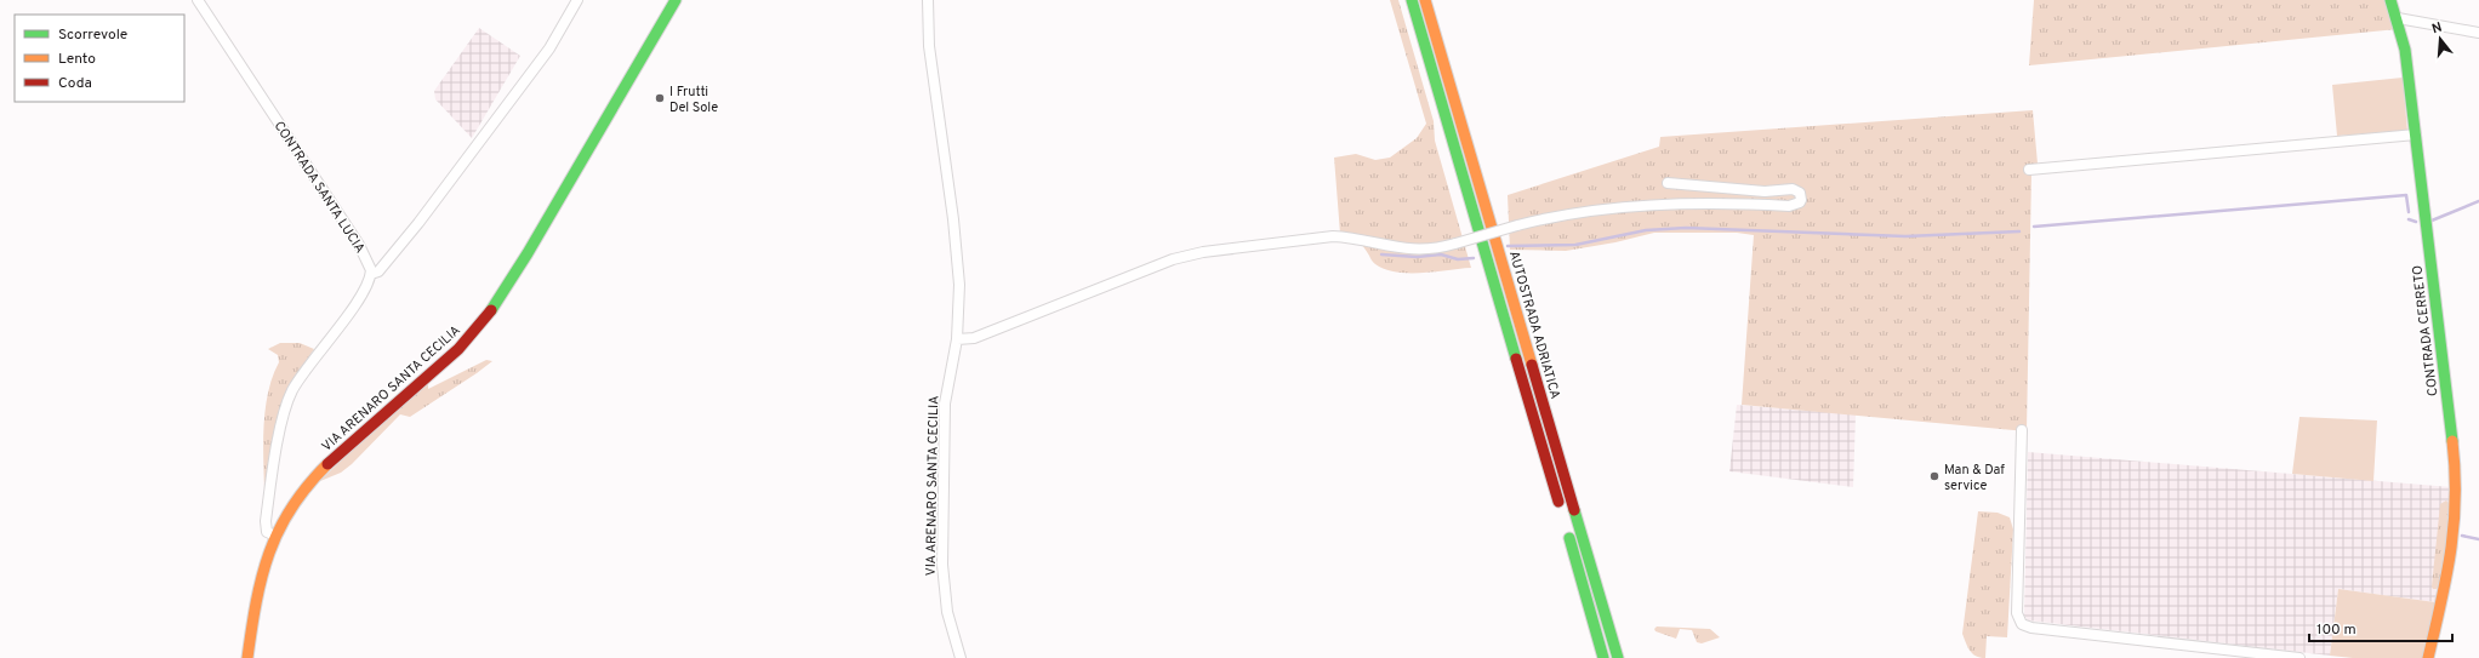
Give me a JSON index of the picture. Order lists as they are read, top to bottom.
{
  "streets": {
    "main road": ["AUTOSTRADA ADRIATICA", "CONTRADA CERRETO", "VIA ARENARO SANTA CECILIA"],
    "street": ["CONTRADA SANTA LUCIA"]
  },
  "places": ["I Frutti Del Sole", "Man & Daf service"],
  "legend": ["Scorrevole", "Lento", "Coda"],
  "scale_bar": "100 m",
  "north": "top"
}
